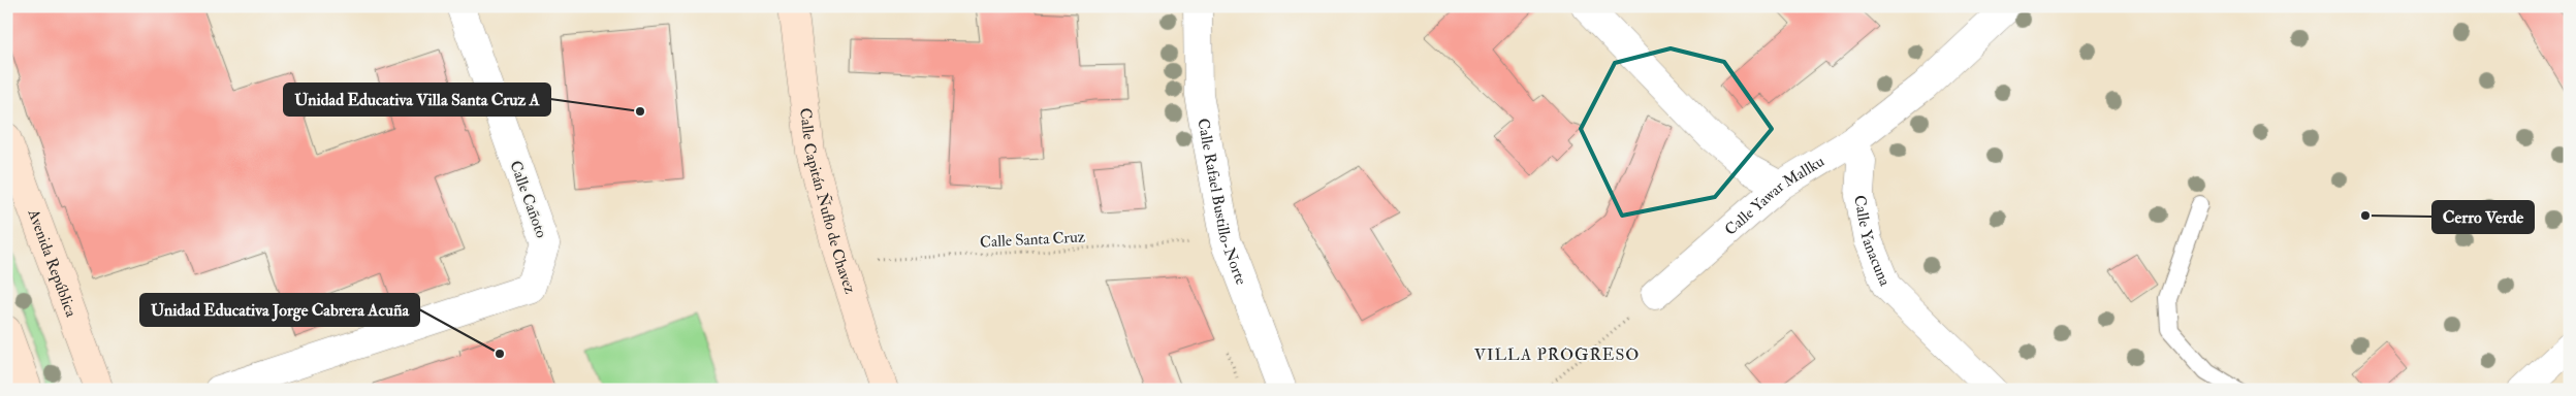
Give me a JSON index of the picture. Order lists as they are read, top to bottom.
{
  "streets": {
    "street": [
      "Calle Yawar Mallku",
      "Calle Cañoto",
      "Calle Capitán Ñuflo de Chavez",
      "Calle Rafael Bustillo-Norte",
      "Calle Yanacuna",
      "Avenida República"
    ],
    "path": ["Calle Santa Cruz"]
  },
  "crossings": [
    ["Calle Yawar Mallku", "Calle Yanacuna"],
    ["Calle Capitán Ñuflo de Chavez", "Calle Santa Cruz"],
    ["Calle Rafael Bustillo-Norte", "Calle Santa Cruz"]
  ],
  "districts": ["VILLA PROGRESO"],
  "places": ["Unidad Educativa Villa Santa Cruz A", "Cerro Verde", "Unidad Educativa Jorge Cabrera Acuña"]
}
